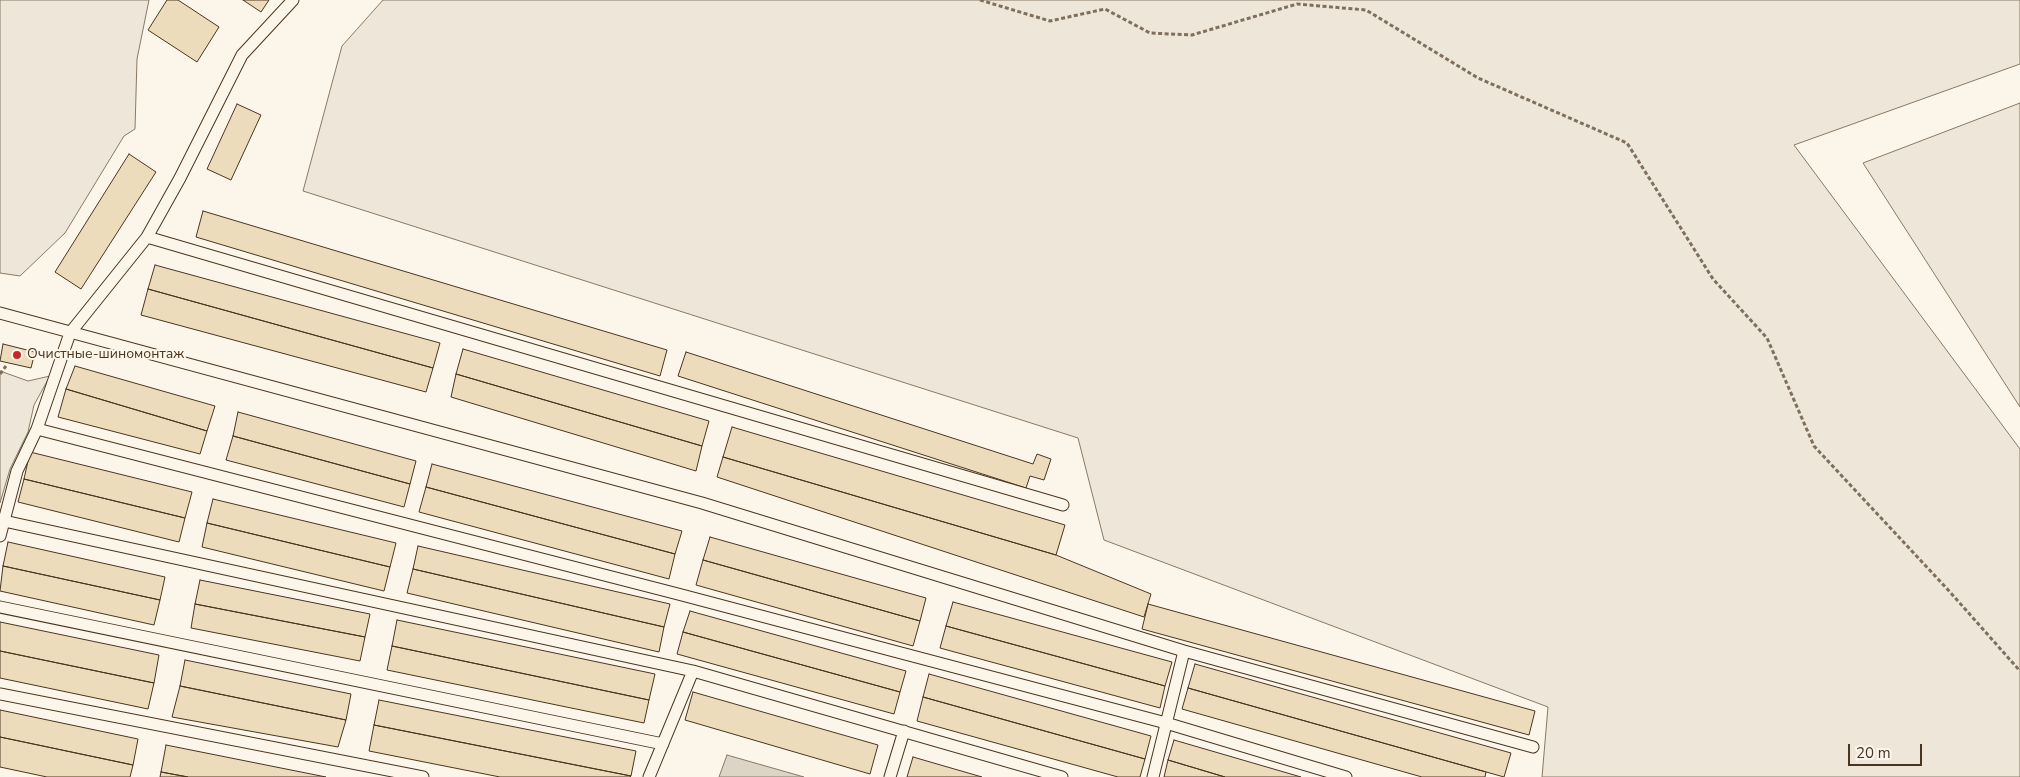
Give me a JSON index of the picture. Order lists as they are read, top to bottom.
{
  "places": ["Очистные-шиномонтаж"],
  "scale_bar": "20 m"
}
